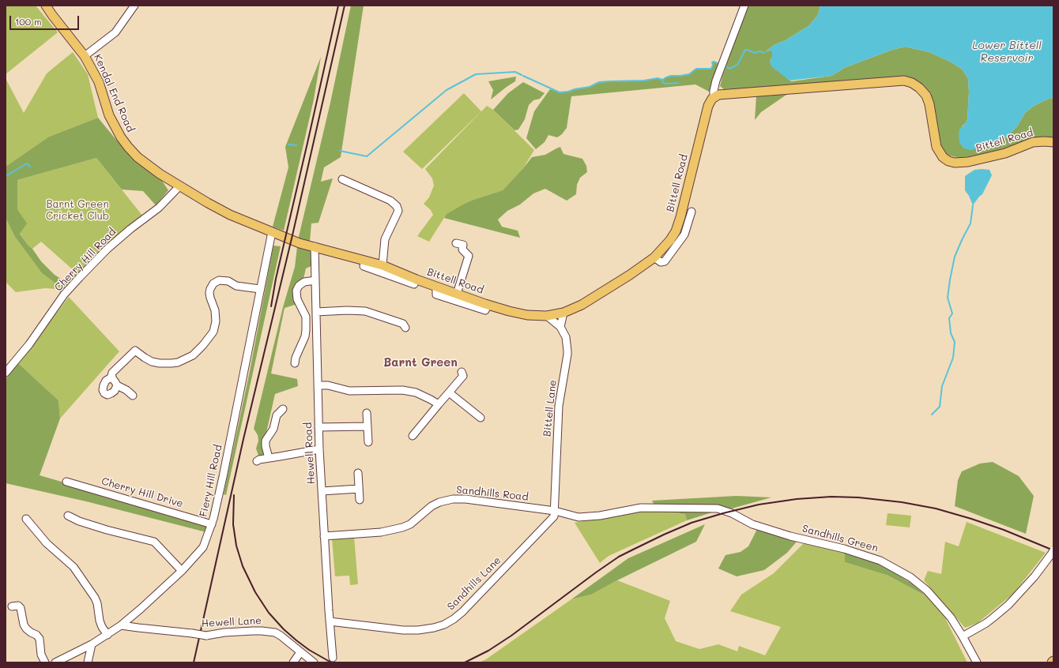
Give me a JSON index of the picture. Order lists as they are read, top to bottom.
{
  "streets": {
    "main road": ["Kendal End Road", "Bittell Road"],
    "street": [
      "Cherry Hill Road",
      "Bittell Lane",
      "Hewell Road",
      "Fiery Hill Road",
      "Cherry Hill Drive",
      "Sandhills Road",
      "Sandhills Green",
      "Sandhills Lane",
      "Hewell Lane"
    ]
  },
  "crossings": [
    ["Kendal End Road", "Bittell Road"],
    ["Kendal End Road", "Cherry Hill Road"],
    ["Kendal End Road", "Fiery Hill Road"],
    ["Bittell Road", "Bittell Lane"],
    ["Bittell Road", "Hewell Road"],
    ["Bittell Road", "Fiery Hill Road"],
    ["Bittell Lane", "Sandhills Road"],
    ["Bittell Lane", "Sandhills Green"],
    ["Bittell Lane", "Sandhills Lane"],
    ["Hewell Road", "Sandhills Road"],
    ["Hewell Road", "Sandhills Lane"],
    ["Fiery Hill Road", "Cherry Hill Drive"],
    ["Fiery Hill Road", "Hewell Lane"],
    ["Sandhills Road", "Sandhills Green"],
    ["Sandhills Road", "Sandhills Lane"],
    ["Sandhills Green", "Sandhills Lane"]
  ],
  "districts": ["Barnt Green"],
  "water": ["Lower Bittell Reservoir"],
  "parks": ["Barnt Green Cricket Club"],
  "scale_bar": "100 m"
}
